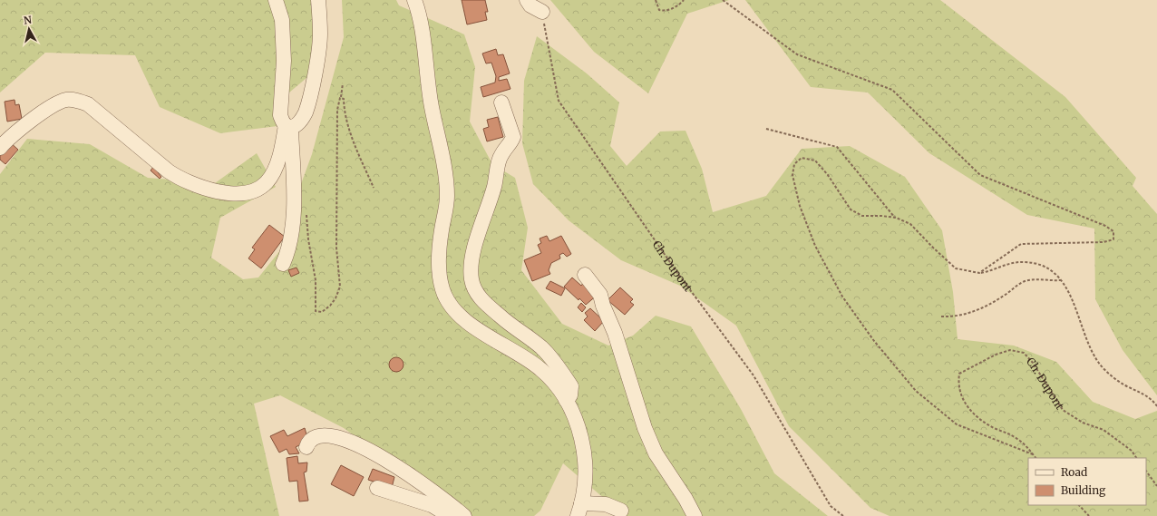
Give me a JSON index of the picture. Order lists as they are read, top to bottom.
{
  "streets": {
    "path": ["Ch. Dupont"]
  },
  "legend": ["Road", "Building"],
  "north": "top"
}
